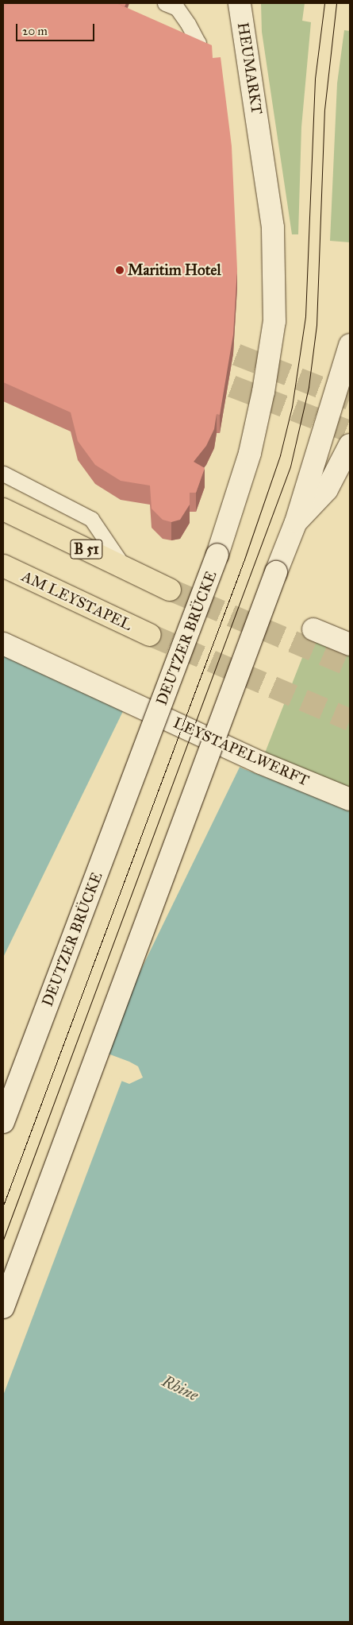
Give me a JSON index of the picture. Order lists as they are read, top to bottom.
{
  "streets": {
    "main road": [
      "HEUMARKT",
      "B 51",
      "AM LEYSTAPEL",
      "DEUTZER BRÜCKE",
      "LEYSTAPELWERFT"
    ]
  },
  "crossings": [
    ["HEUMARKT", "DEUTZER BRÜCKE"]
  ],
  "water": ["Rhine"],
  "places": ["Maritim Hotel"],
  "scale_bar": "20 m"
}
